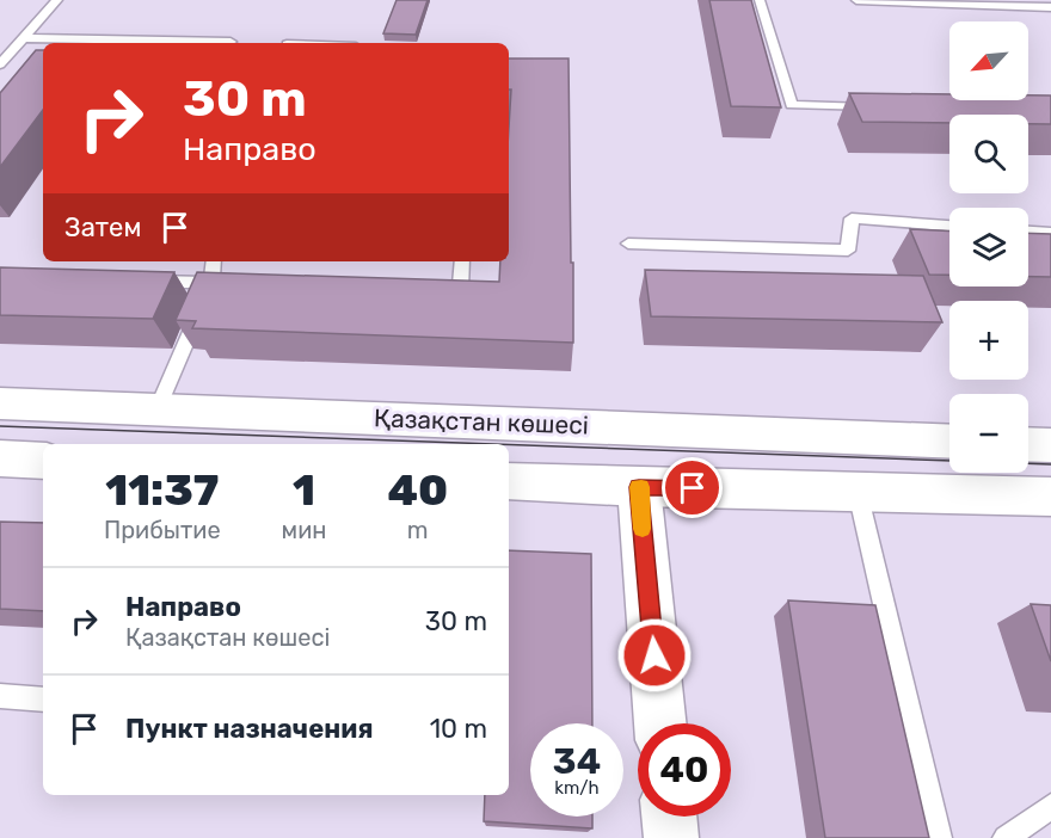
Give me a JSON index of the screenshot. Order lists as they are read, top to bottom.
{
  "streets": {
    "main road": ["Қазақстан көшесі"]
  },
  "north": "bottom left",
  "page": {
    "map_buttons": ["+", "−"],
    "turn": ["30 m", "Направо"],
    "then": "Затем",
    "eta": [
      "11:37",
      "Прибытие",
      "1",
      "мин",
      "40",
      "m"
    ],
    "list": [
      {
        "name": "Направо",
        "note": "Қазақстан көшесі",
        "value": "30 m"
      },
      {
        "name": "Пункт назначения",
        "value": "10 m"
      }
    ],
    "speed": "34 km/h",
    "limit": "40"
  }
}
